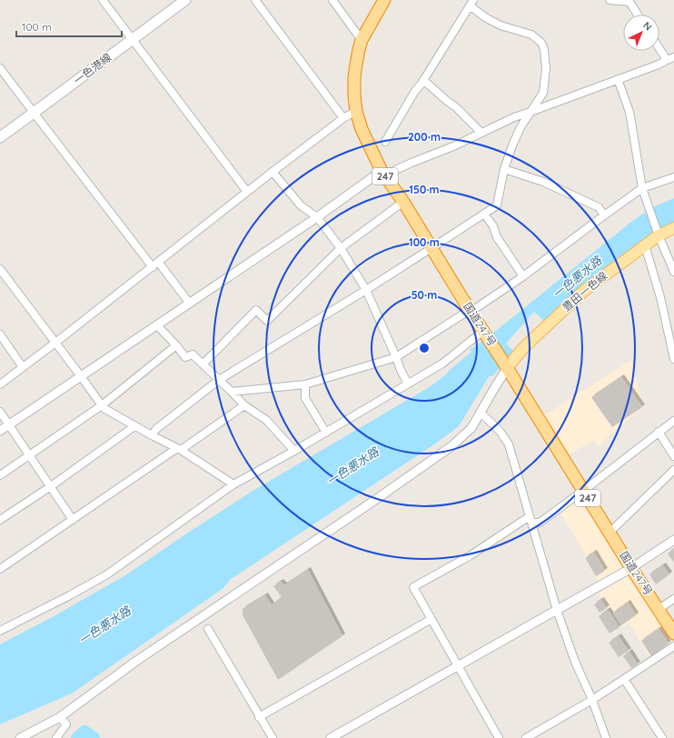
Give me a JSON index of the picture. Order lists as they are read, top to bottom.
{
  "streets": {
    "highway": ["247", "国道247号"],
    "main road": ["一色港線", "豊田一色線"]
  },
  "crossings": [
    ["豊田一色線", "国道247号"]
  ],
  "water": ["一色悪水路"],
  "scale_bar": "100 m",
  "north": "top right",
  "rings": [
    "200 m",
    "150 m",
    "100 m",
    "50 m"
  ]
}
